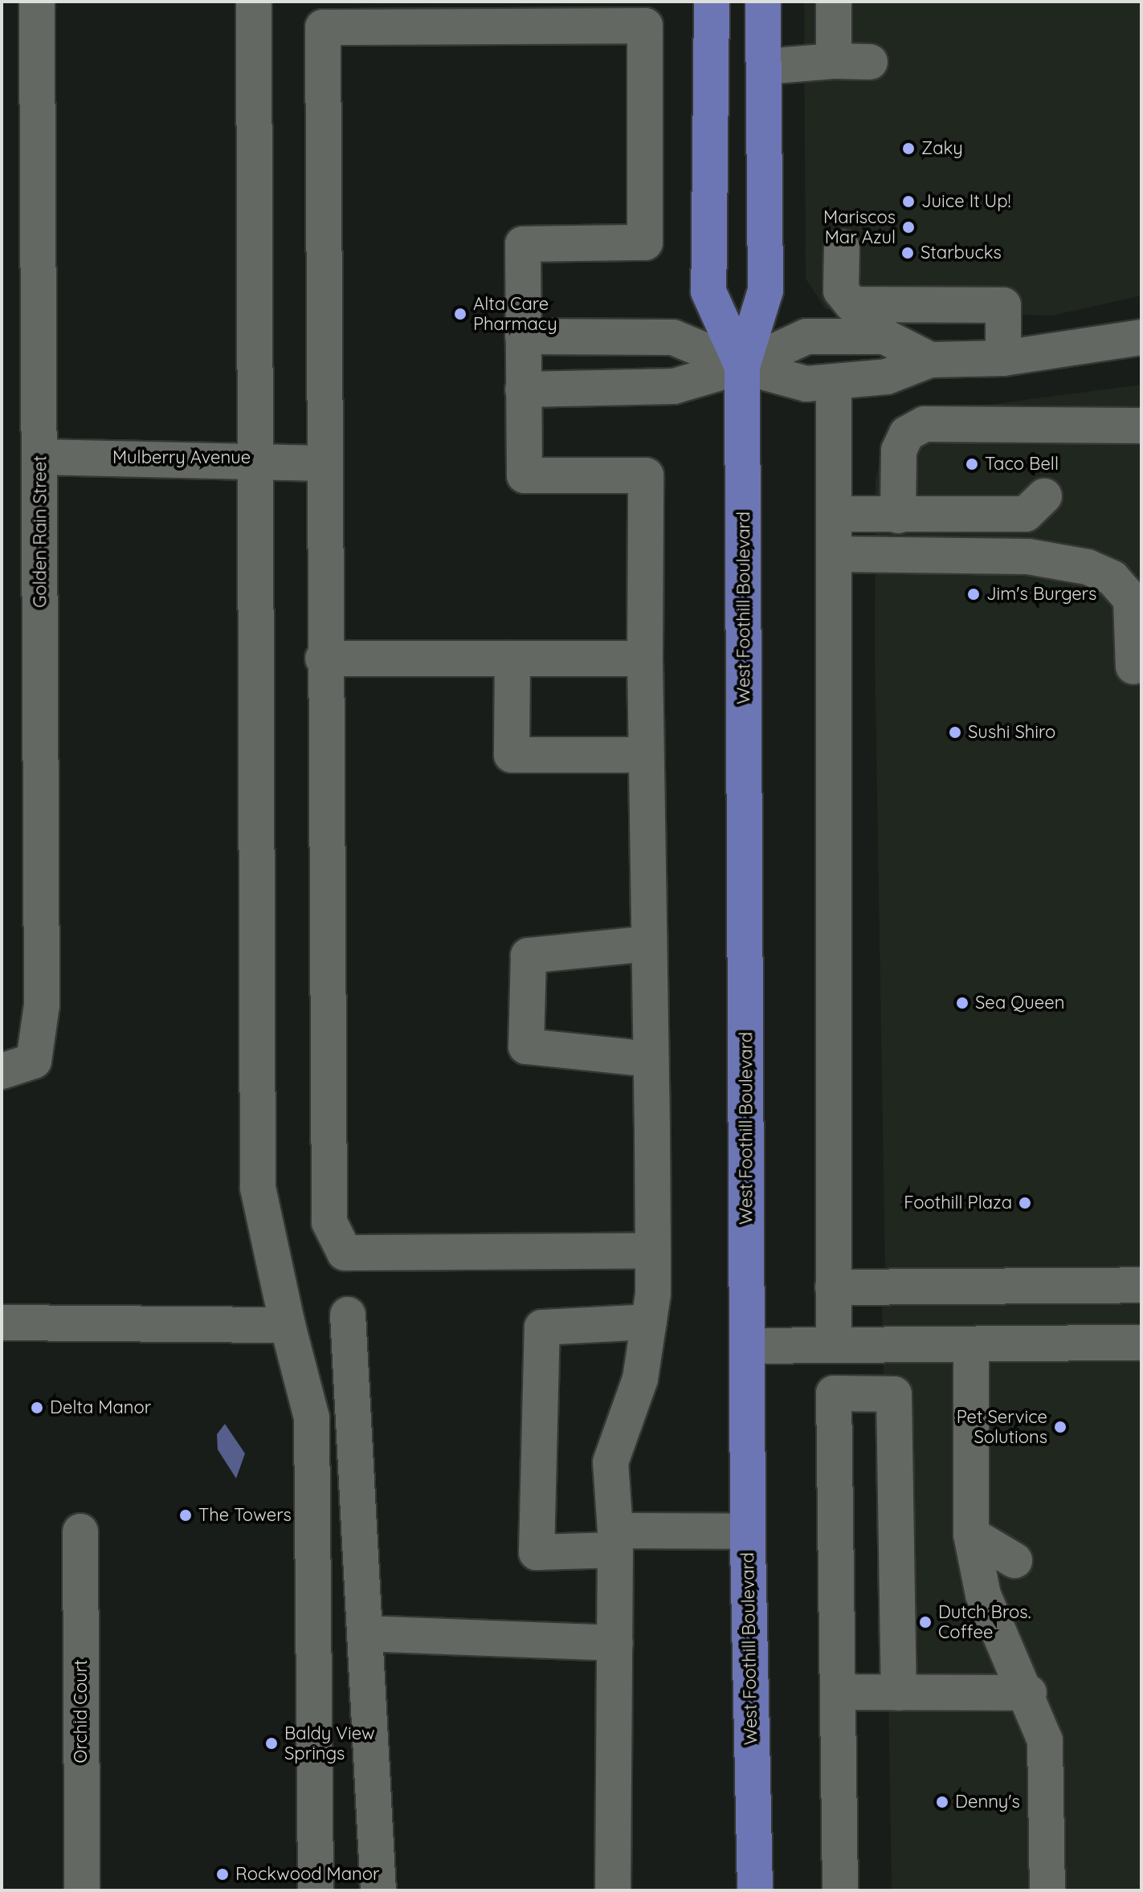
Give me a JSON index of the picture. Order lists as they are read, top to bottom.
{
  "streets": {
    "main road": ["West Foothill Boulevard"],
    "street": ["Mulberry Avenue", "Golden Rain Street", "Orchid Court"]
  },
  "crossings": [
    ["Mulberry Avenue", "Golden Rain Street"]
  ],
  "places": [
    "Zaky",
    "Juice It Up!",
    "Mariscos Mar Azul",
    "Starbucks",
    "Alta Care Pharmacy",
    "Taco Bell",
    "Jim's Burgers",
    "Sushi Shiro",
    "Sea Queen",
    "Foothill Plaza",
    "Delta Manor",
    "Pet Service Solutions",
    "The Towers",
    "Dutch Bros. Coffee",
    "Baldy View Springs",
    "Denny's",
    "Rockwood Manor"
  ]
}
